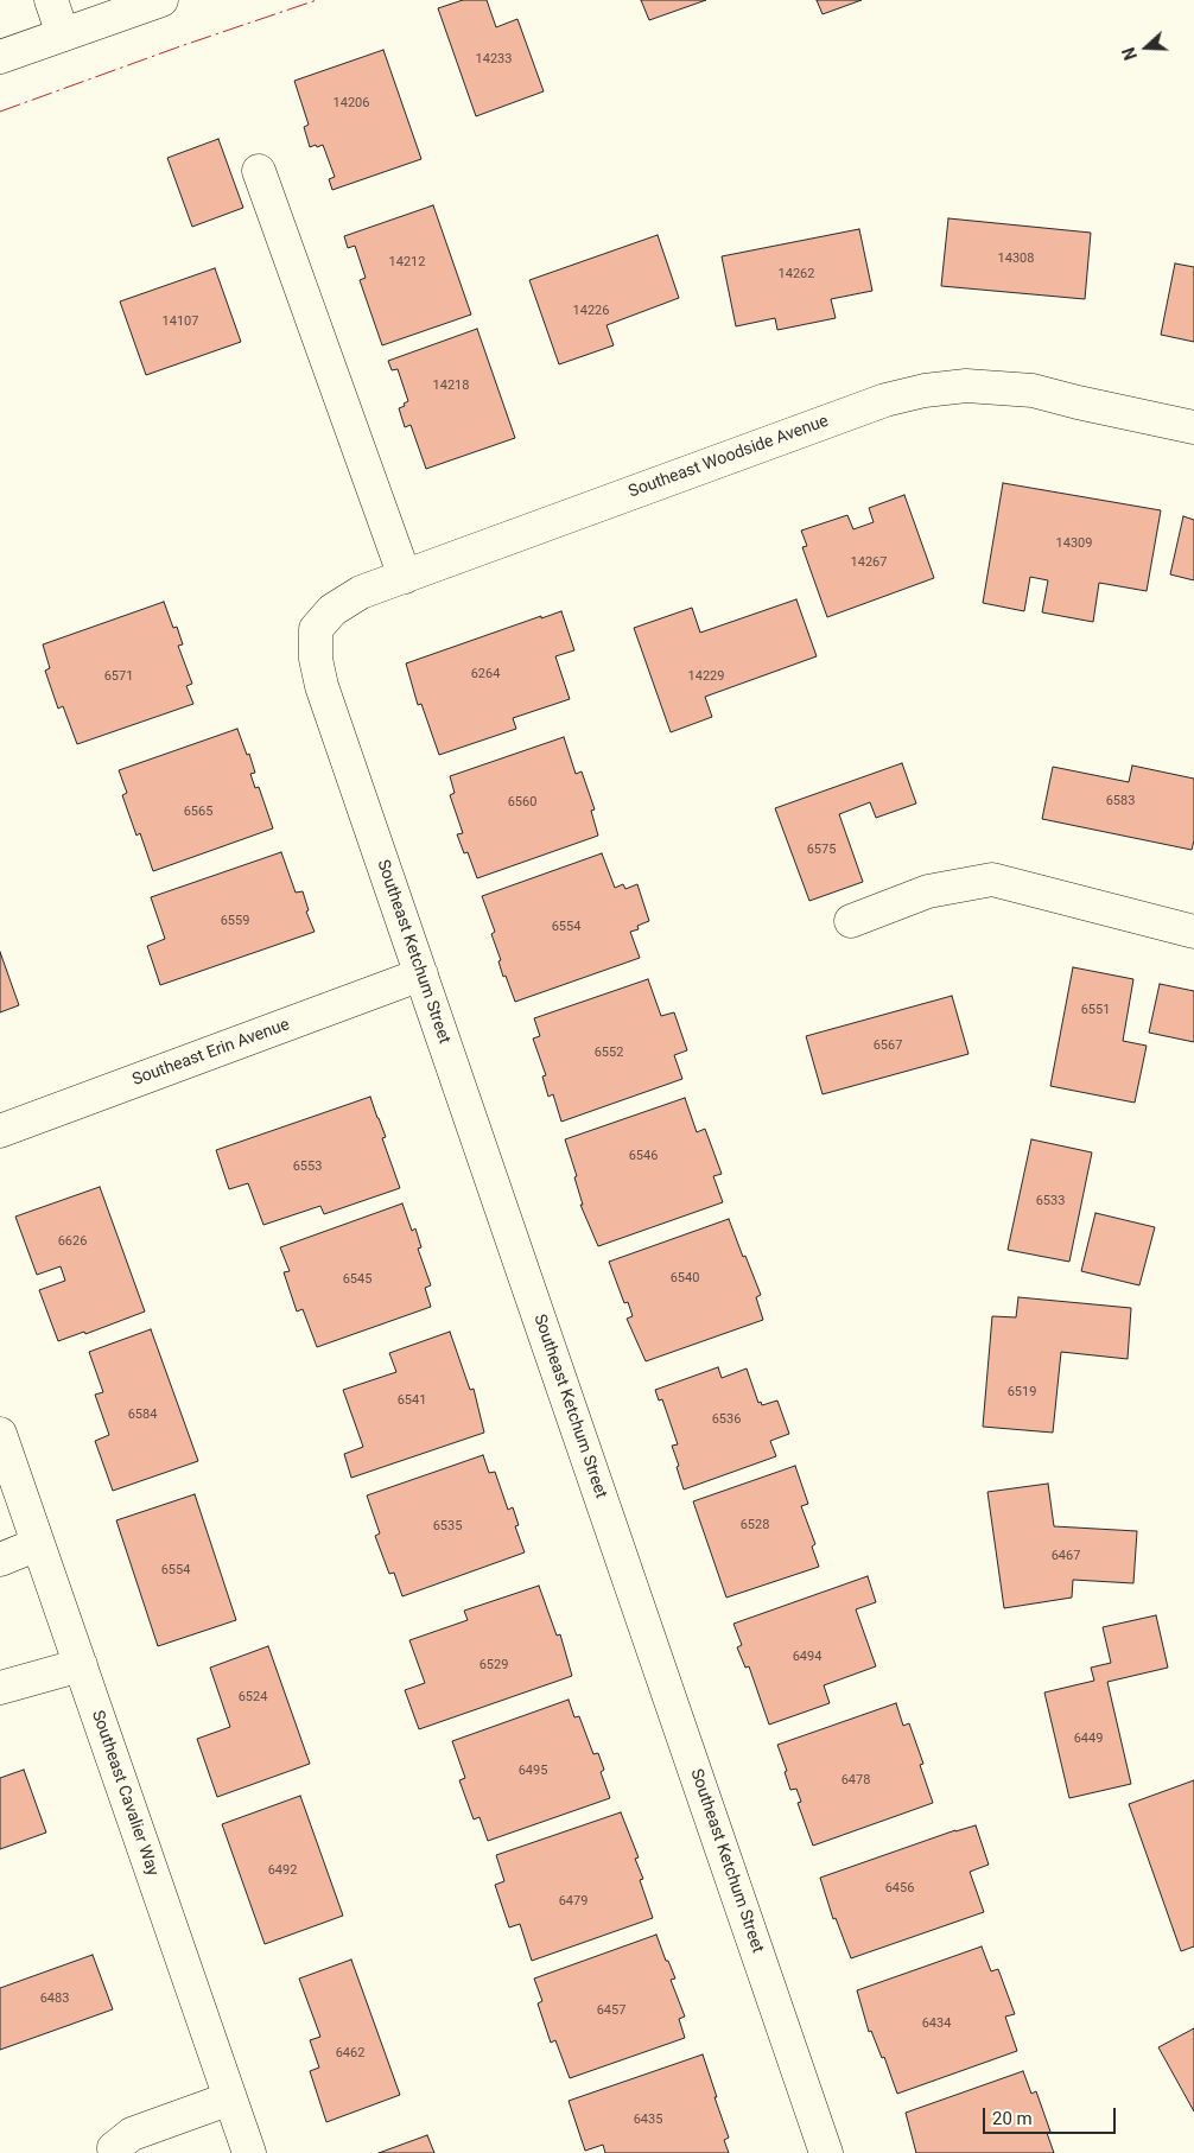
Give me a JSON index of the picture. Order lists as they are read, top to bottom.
{
  "streets": {
    "street": [
      "Southeast Woodside Avenue",
      "Southeast Ketchum Street",
      "Southeast Erin Avenue",
      "Southeast Cavalier Way"
    ]
  },
  "crossings": [
    ["Southeast Woodside Avenue", "Southeast Ketchum Street"],
    ["Southeast Ketchum Street", "Southeast Erin Avenue"]
  ],
  "house_numbers": [
    "14233",
    "14206",
    "14308",
    "14212",
    "14262",
    "14226",
    "14107",
    "14218",
    "14309",
    "14267",
    "6264",
    "6571",
    "14229",
    "6583",
    "6560",
    "6565",
    "6575",
    "6559",
    "6554",
    "6551",
    "6567",
    "6552",
    "6546",
    "6553",
    "6533",
    "6626",
    "6540",
    "6545",
    "6519",
    "6541",
    "6584",
    "6536",
    "6528",
    "6535",
    "6467",
    "6554",
    "6494",
    "6529",
    "6524",
    "6449",
    "6495",
    "6478",
    "6492",
    "6456",
    "6479",
    "6483",
    "6457",
    "6434",
    "6462",
    "6435"
  ],
  "scale_bar": "20 m",
  "north": "left"
}
